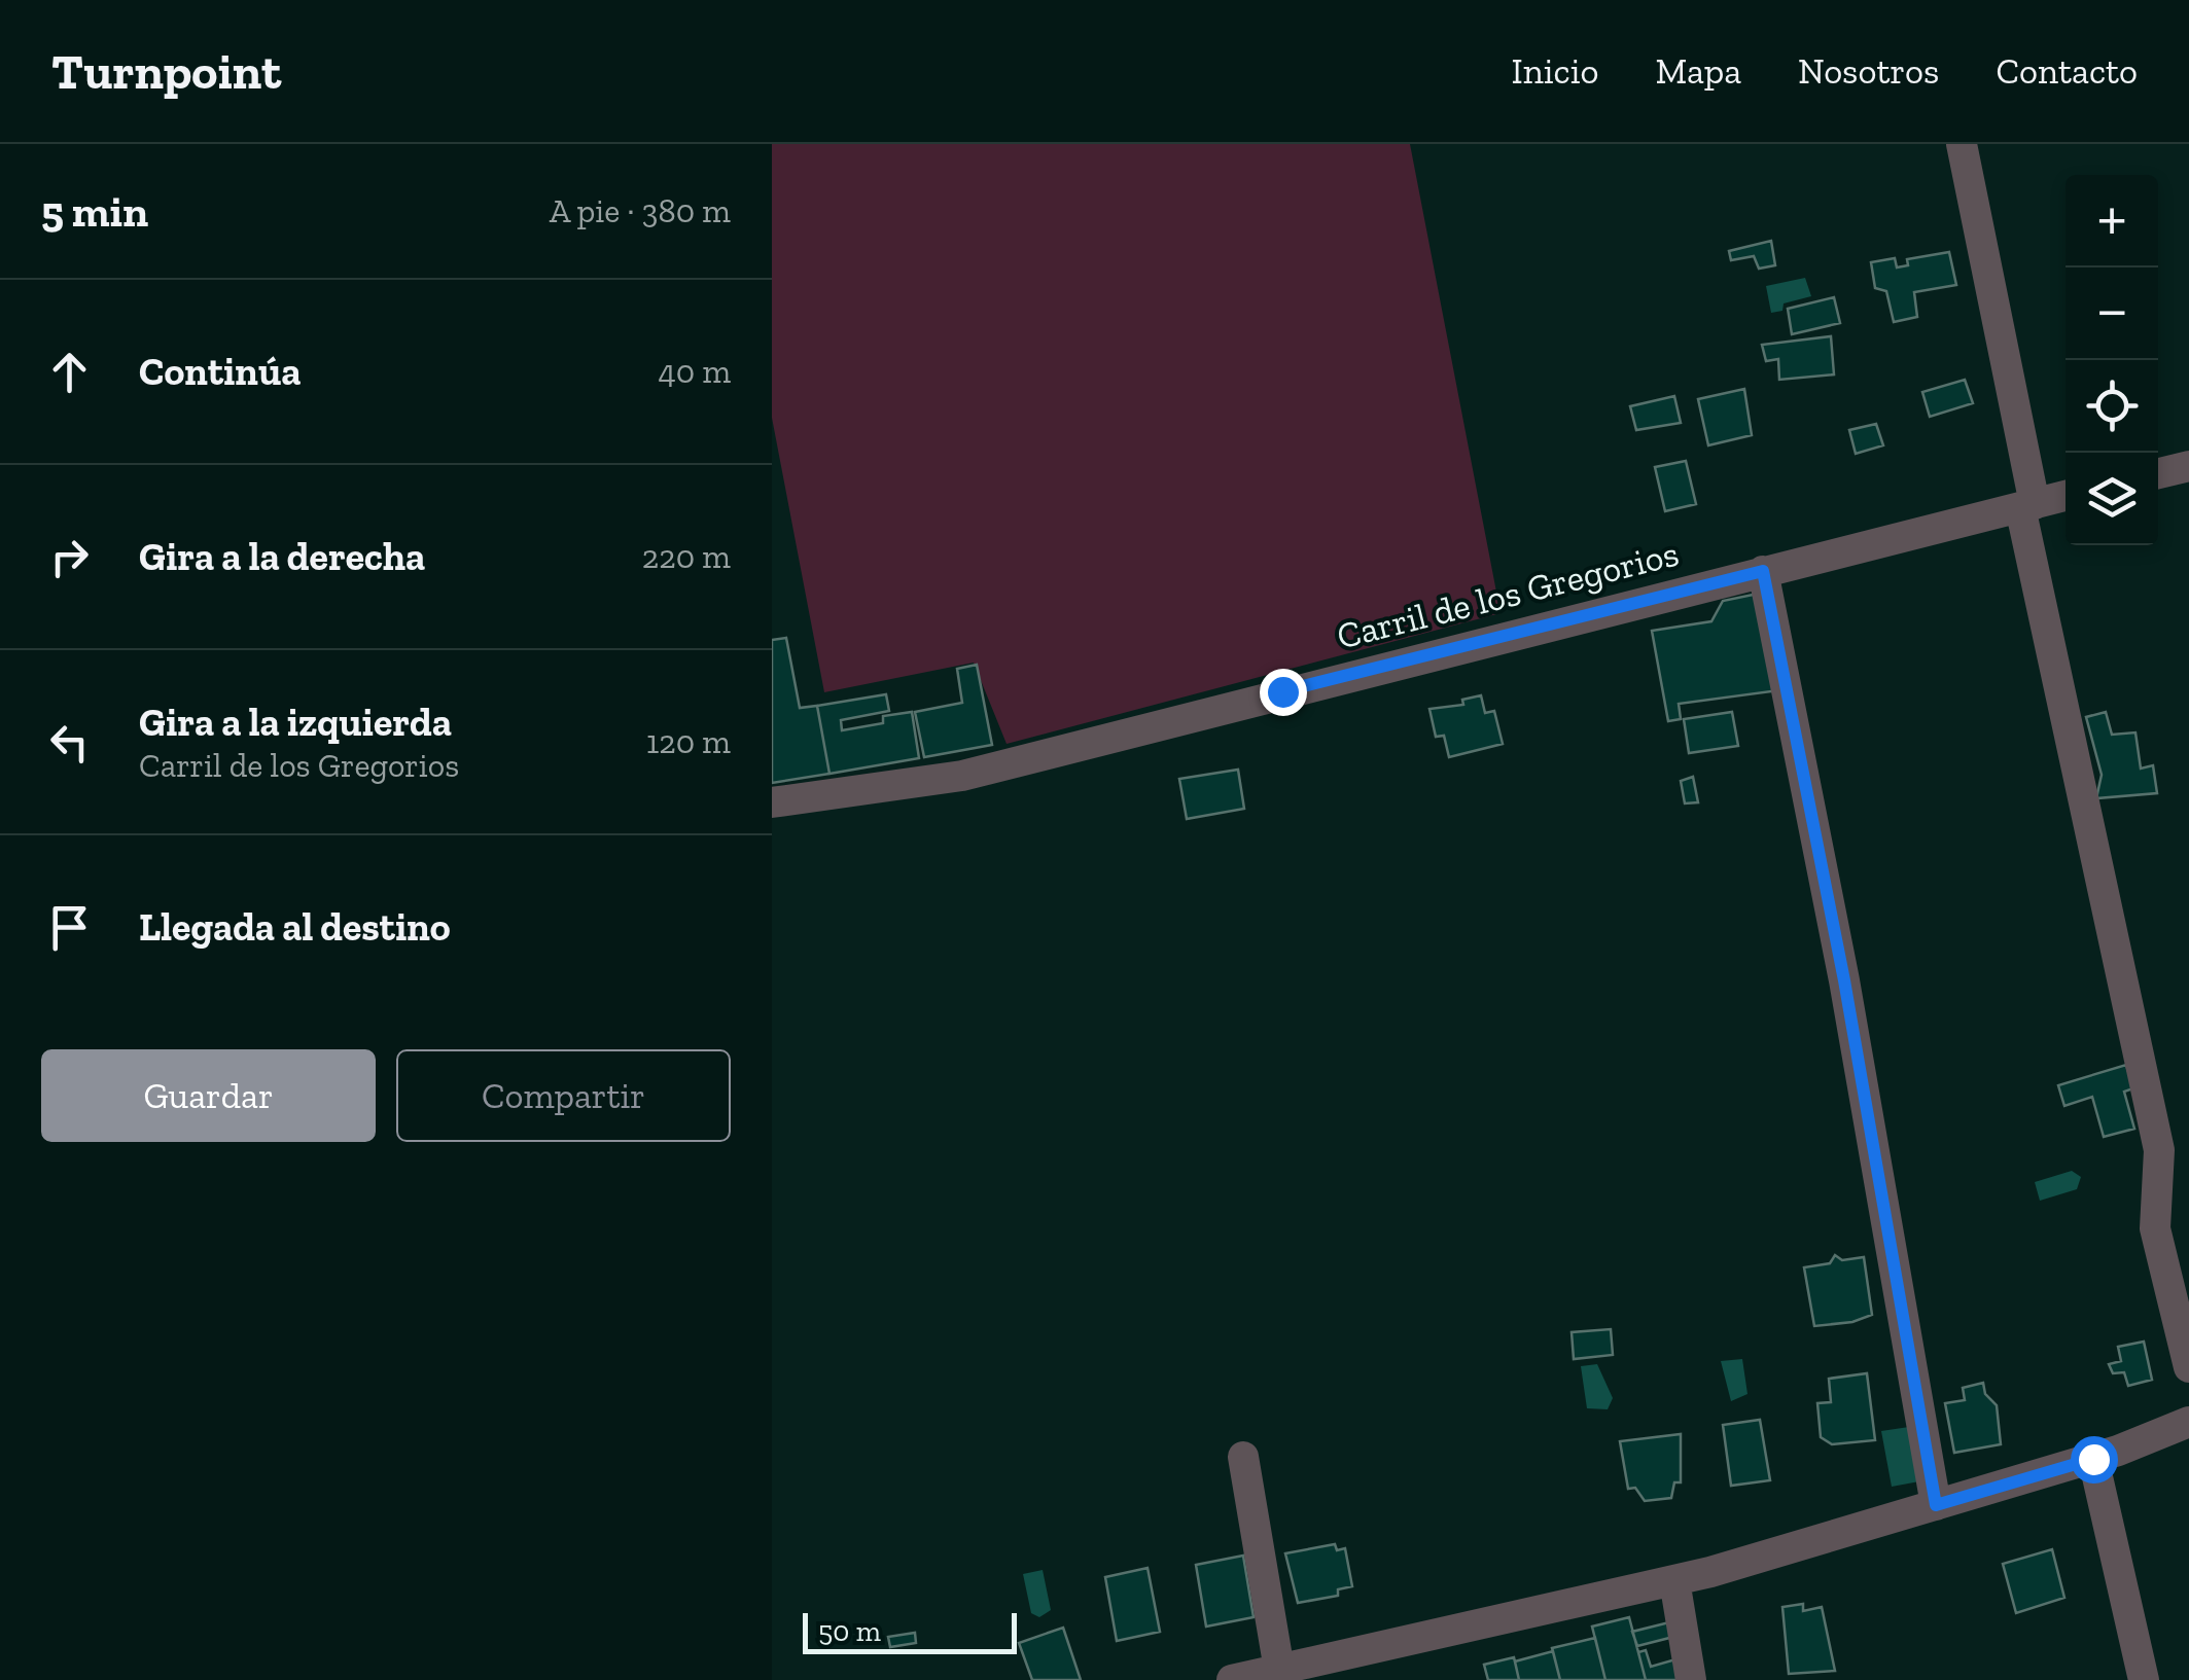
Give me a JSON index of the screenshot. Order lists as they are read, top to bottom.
{
  "streets": {
    "street": ["Carril de los Gregorios"]
  },
  "scale_bar": "50 m",
  "page": {
    "header": "Turnpoint",
    "nav": [
      "Inicio",
      "Mapa",
      "Nosotros",
      "Contacto"
    ],
    "heading": ["5 min", "A pie · 380 m"],
    "map_buttons": ["+", "−"],
    "list": [
      ["Continúa", "40 m"],
      ["Gira a la derecha", "220 m"],
      ["Gira a la izquierda", "Carril de los Gregorios", "120 m"],
      "Llegada al destino"
    ],
    "buttons": ["Guardar", "Compartir"],
    "scale": "50 m"
  }
}
